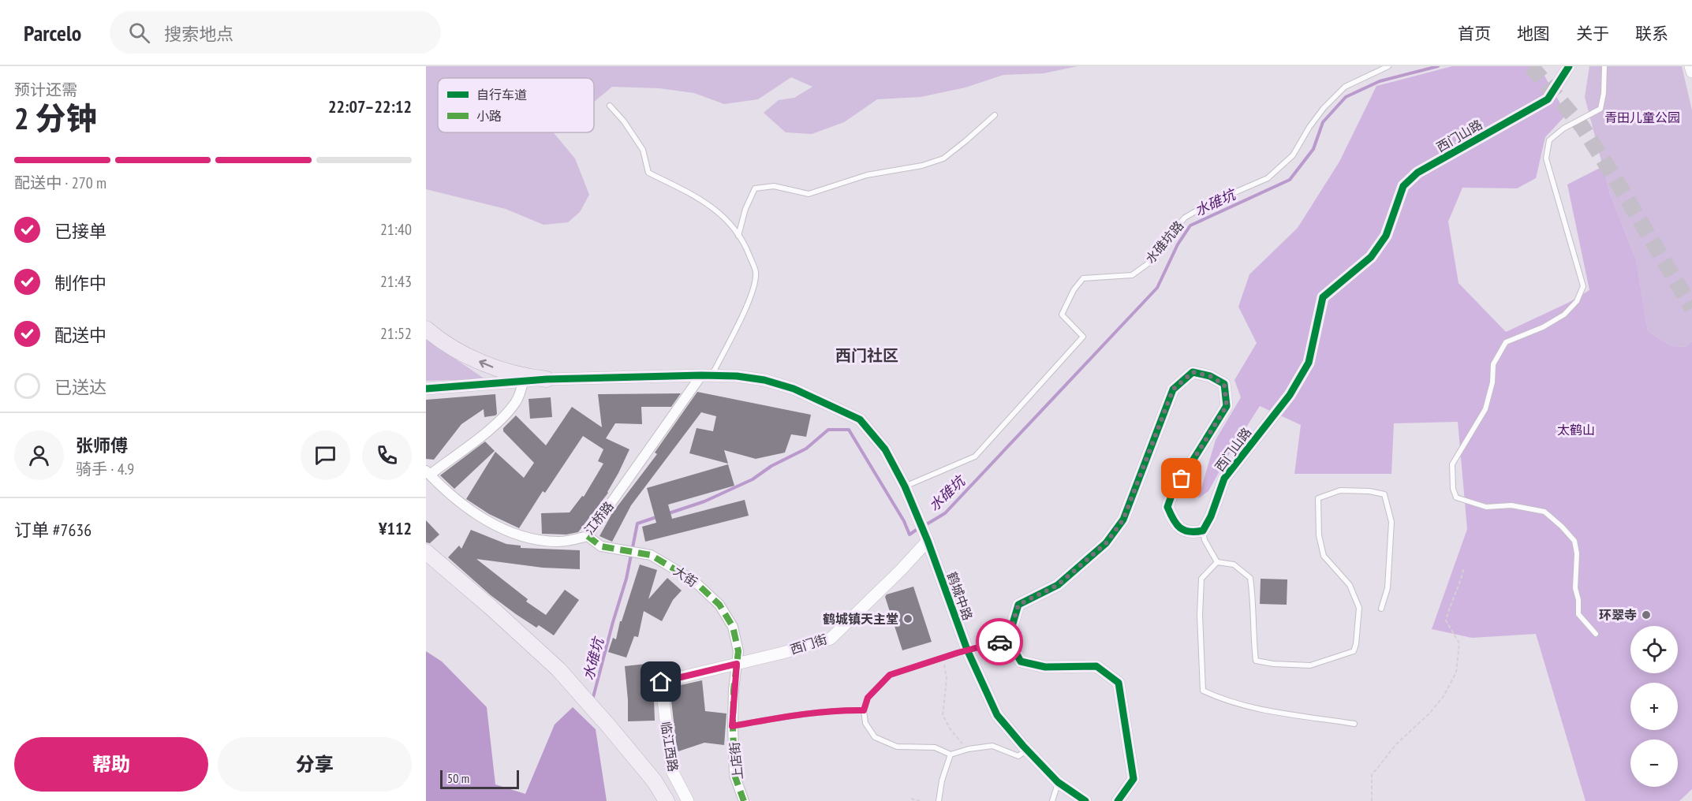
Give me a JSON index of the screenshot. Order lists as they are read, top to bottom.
{
  "streets": {
    "street": [
      "西门山路",
      "江桥路",
      "大街",
      "鹤城中路",
      "西门街",
      "临江西路",
      "上店街"
    ],
    "lane": ["水碓坑路"]
  },
  "crossings": [
    ["水碓坑路", "鹤城中路"],
    ["江桥路", "大街"],
    ["江桥路", "鹤城中路"],
    ["大街", "西门街"],
    ["大街", "临江西路"],
    ["大街", "上店街"],
    ["鹤城中路", "西门街"],
    ["西门街", "临江西路"],
    ["西门街", "上店街"],
    ["临江西路", "上店街"]
  ],
  "districts": ["西门社区"],
  "water": ["水碓坑"],
  "parks": ["青田儿童公园", "太鹤山"],
  "places": ["环翠寺", "鹤城镇天主堂"],
  "legend": ["自行车道", "小路"],
  "scale_bar": "50 m",
  "page": {
    "header": "Parcelo",
    "search": "搜索地点",
    "nav": [
      "首页",
      "地图",
      "关于",
      "联系"
    ],
    "heading": ["2 分钟", "预计还需", "22:07–22:12"],
    "panel": [
      "张师傅",
      "骑手 · 4.9",
      "订单 #7636",
      "¥112"
    ],
    "bar": "配送中 · 270 m",
    "list": [
      ["已接单", "21:40"],
      ["制作中", "21:43"],
      ["配送中", "21:52"],
      "已送达"
    ],
    "map_buttons": ["+", "−"],
    "buttons": ["帮助", "分享"],
    "scale": "50 m"
  }
}
